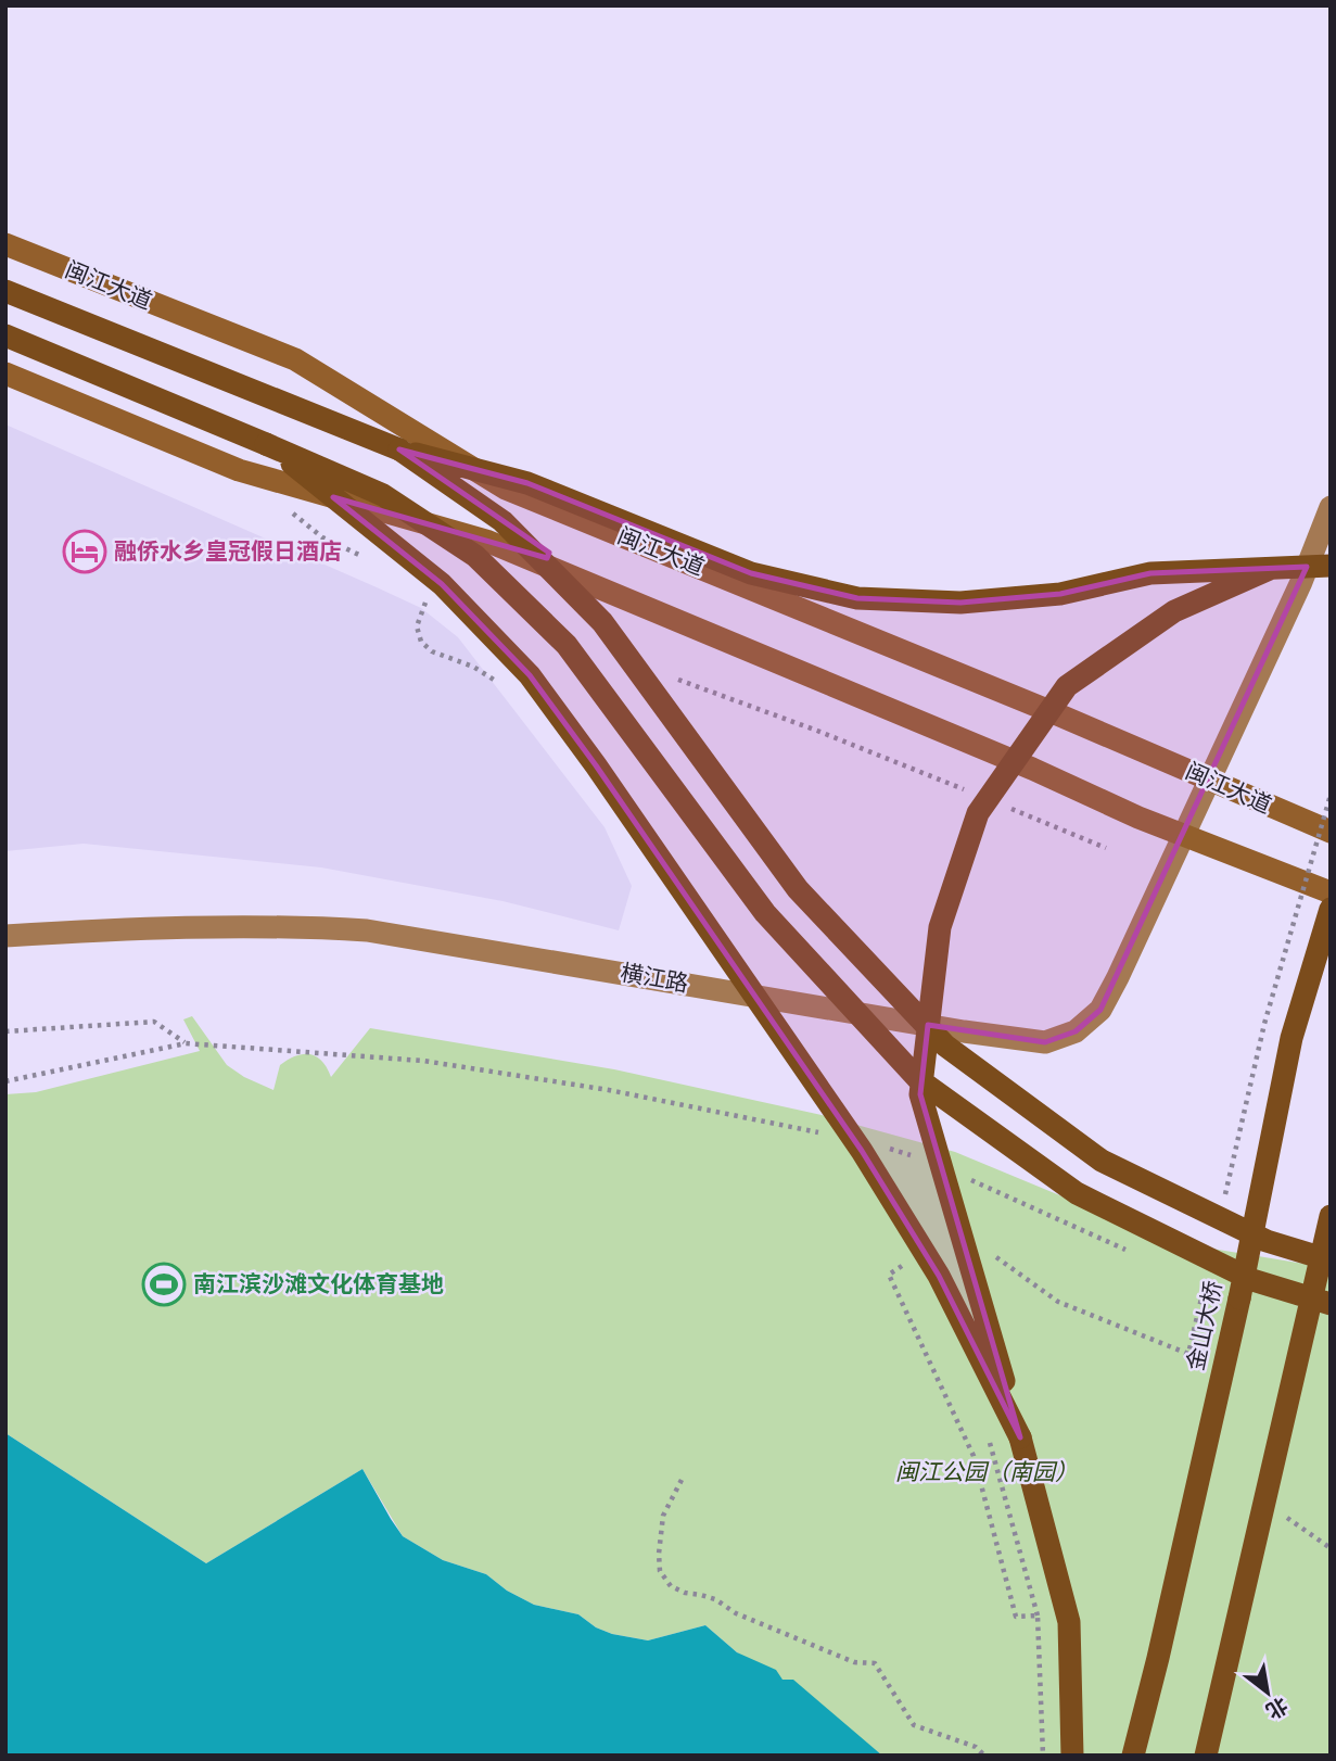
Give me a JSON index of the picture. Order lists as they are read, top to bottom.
{
  "streets": {
    "highway": ["金山大桥"],
    "main road": ["闽江大道"],
    "street": ["横江路"]
  },
  "crossings": [
    ["闽江大道", "横江路"]
  ],
  "parks": ["闽江公园（南园）"],
  "places": {
    "hotel": ["融侨水乡皇冠假日酒店"],
    "sports": ["南江滨沙滩文化体育基地"]
  },
  "north": "bottom right"
}
